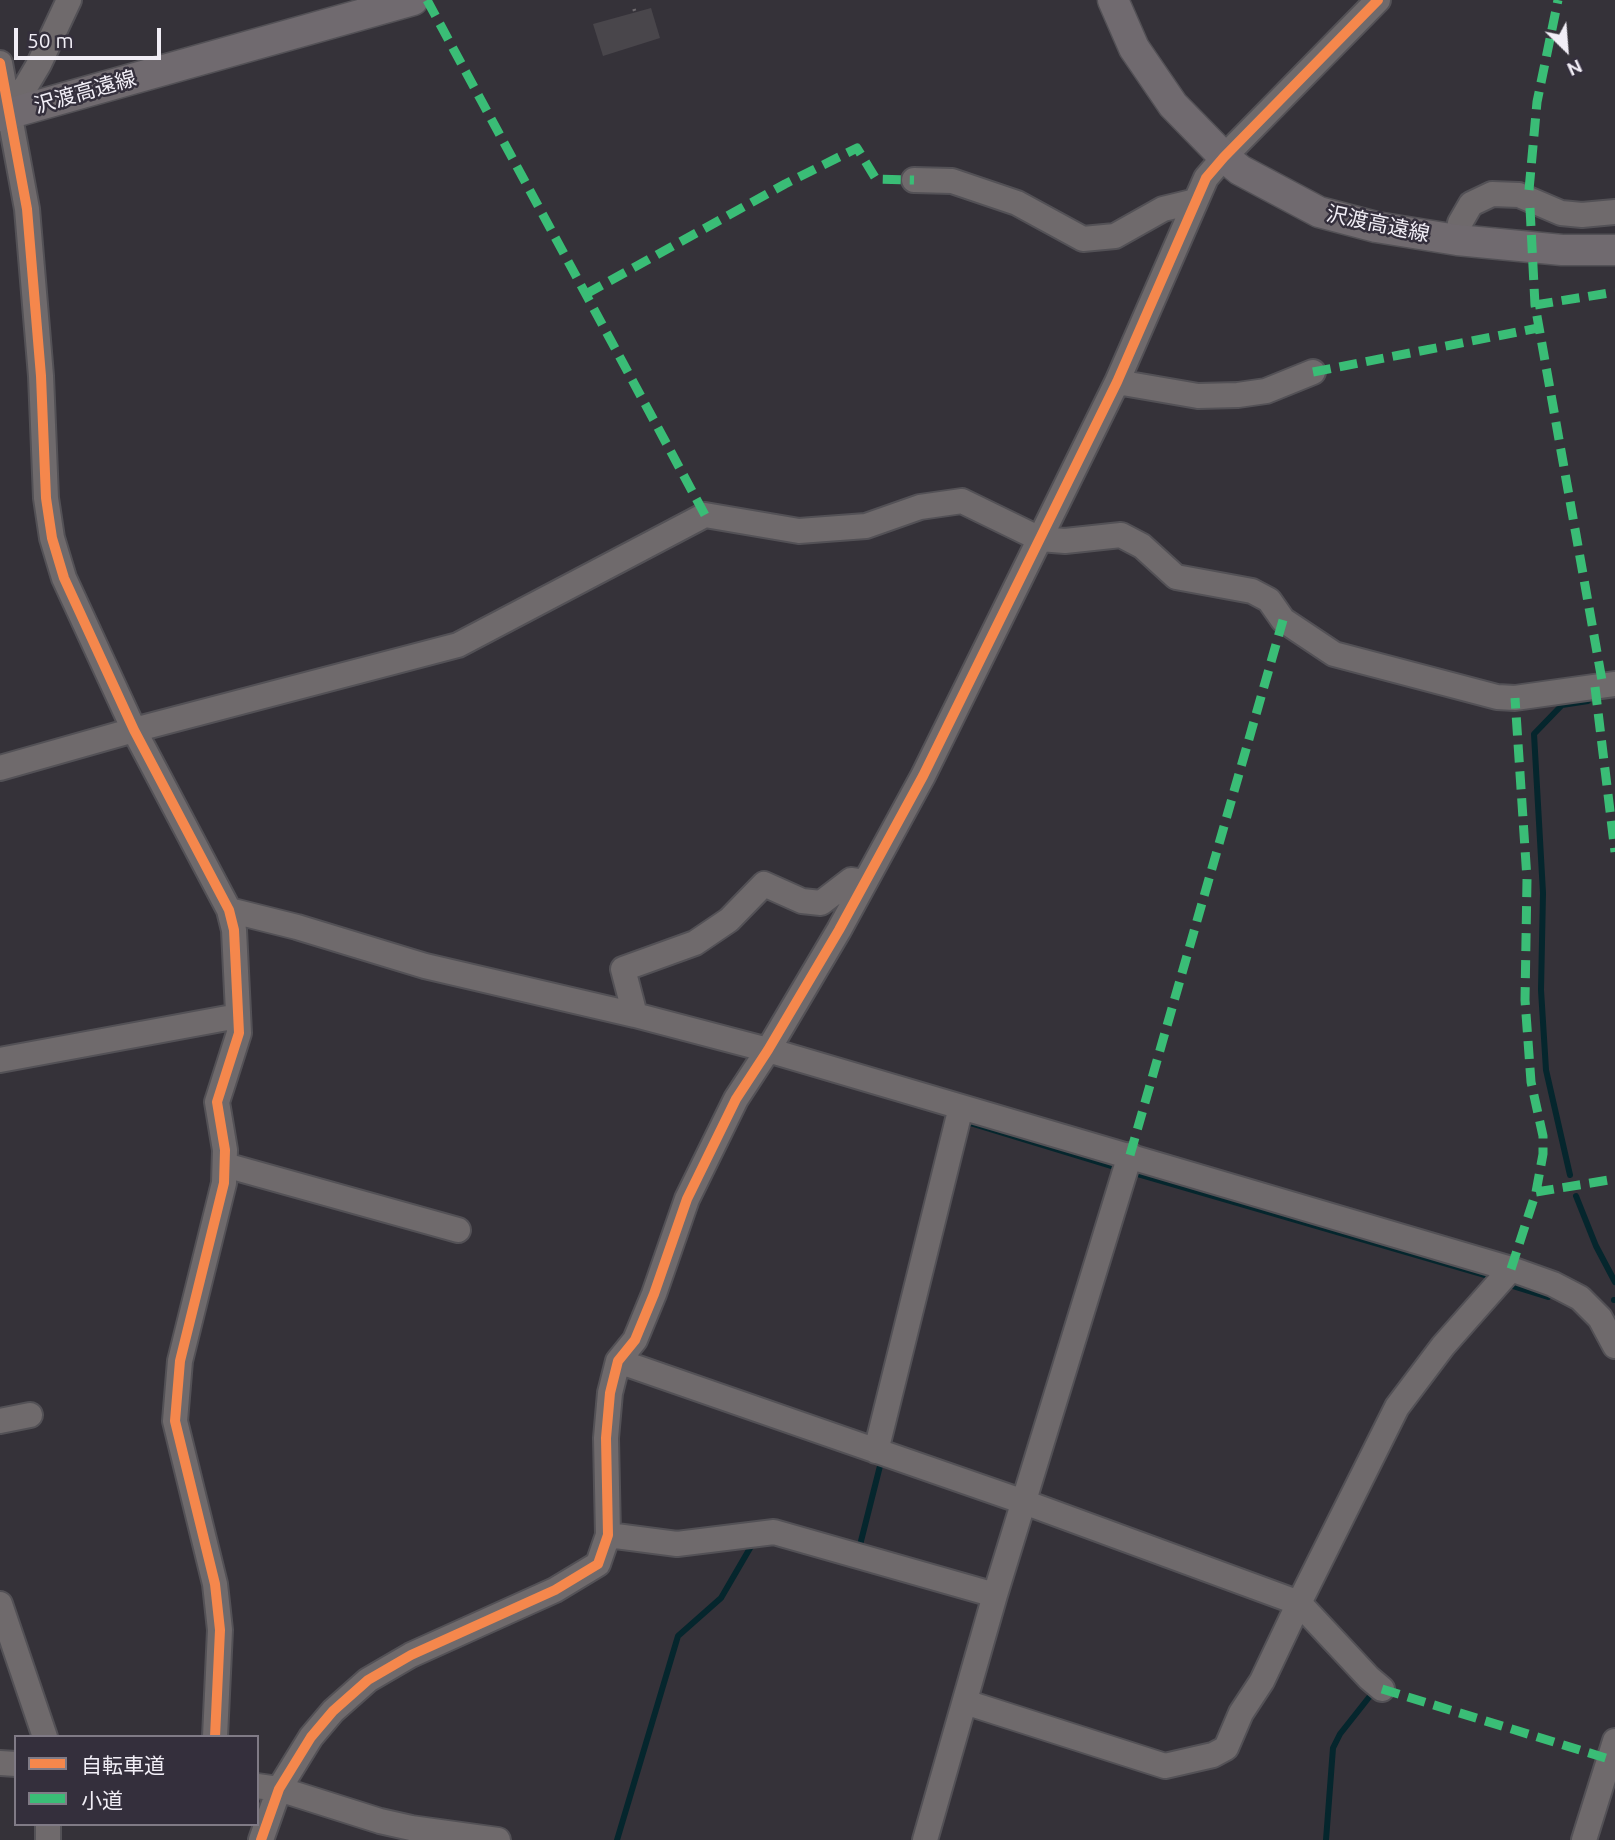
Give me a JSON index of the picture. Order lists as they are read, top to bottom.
{
  "streets": {
    "main road": ["沢渡高遠線"]
  },
  "legend": ["自転車道", "小道"],
  "scale_bar": "50 m",
  "north": "bottom right"
}
